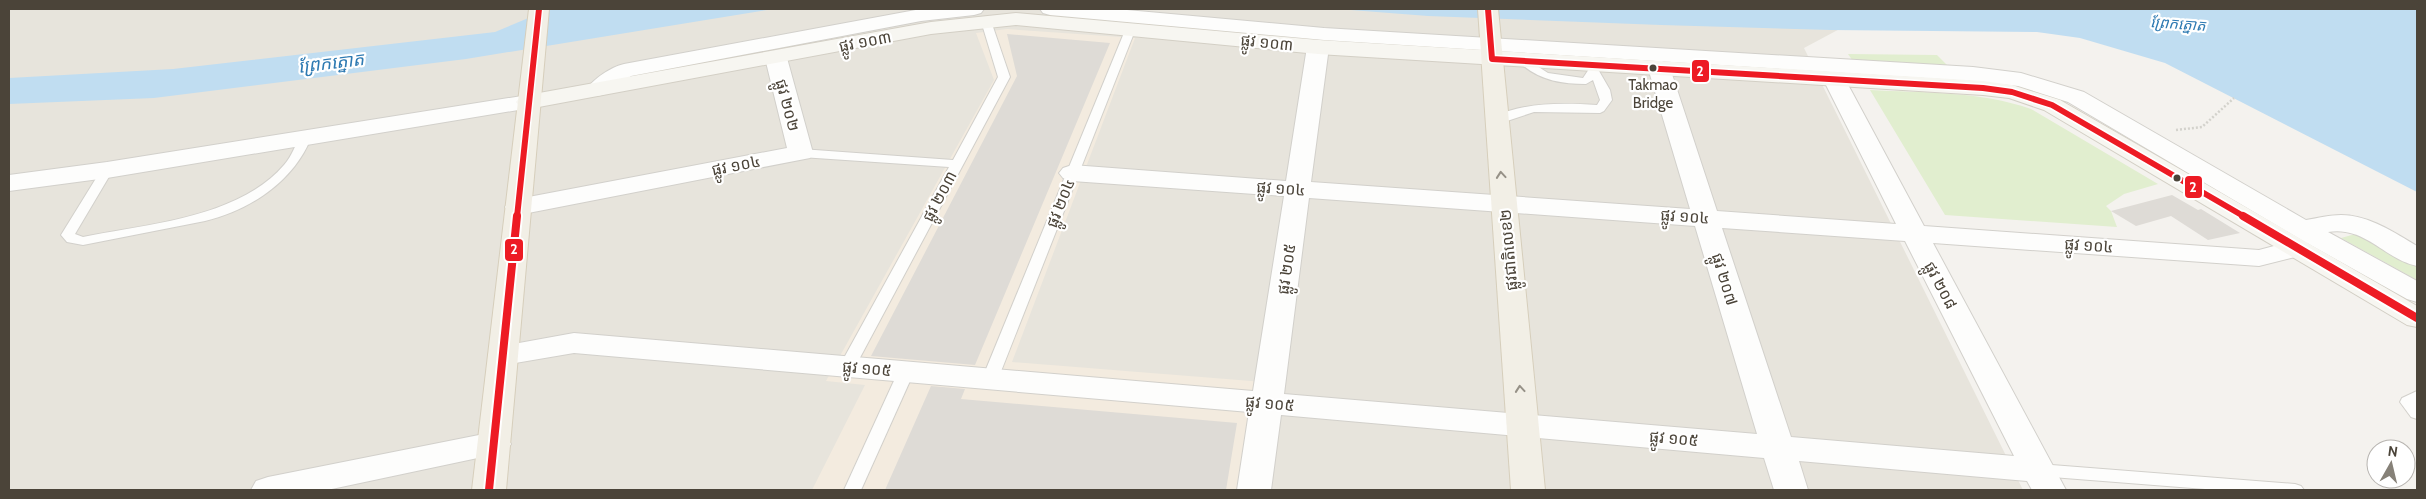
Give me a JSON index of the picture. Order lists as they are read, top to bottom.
{
  "streets": {
    "main road": ["ផ្លូវជាតិលេខ២"],
    "street": [
      "ផ្លូវ ១០៣",
      "ផ្លូវ ២០២",
      "ផ្លូវ ១០៤",
      "ផ្លូវ ២០៥",
      "ផ្លូវ ២០៧",
      "ផ្លូវ ២០៨",
      "ផ្លូវ ១០៥"
    ],
    "lane": ["ផ្លូវ ២០៣", "ផ្លូវ ២០៤"]
  },
  "crossings": [
    ["ផ្លូវ ១០៣", "ផ្លូវ ២០២"],
    ["ផ្លូវ ១០៣", "ផ្លូវ ១០៤"],
    ["ផ្លូវ ១០៣", "ផ្លូវ ២០៣"],
    ["ផ្លូវ ១០៣", "ផ្លូវ ២០៤"],
    ["ផ្លូវ ១០៣", "ផ្លូវជាតិលេខ២"],
    ["ផ្លូវ ១០៣", "ផ្លូវ ២០៥"],
    ["ផ្លូវ ១០៣", "ផ្លូវ ២០៧"],
    ["ផ្លូវ ១០៣", "ផ្លូវ ២០៨"],
    ["ផ្លូវ ២០២", "ផ្លូវ ១០៤"],
    ["ផ្លូវ ១០៤", "ផ្លូវ ២០៣"],
    ["ផ្លូវ ១០៤", "ផ្លូវ ២០៤"],
    ["ផ្លូវ ១០៤", "ផ្លូវជាតិលេខ២"],
    ["ផ្លូវ ១០៤", "ផ្លូវ ២០៥"],
    ["ផ្លូវ ១០៤", "ផ្លូវ ២០៧"],
    ["ផ្លូវ ១០៤", "ផ្លូវ ២០៨"],
    ["ផ្លូវ ២០៣", "ផ្លូវ ១០៥"],
    ["ផ្លូវ ២០៤", "ផ្លូវ ១០៥"],
    ["ផ្លូវជាតិលេខ២", "ផ្លូវ ១០៥"],
    ["ផ្លូវ ២០៥", "ផ្លូវ ១០៥"],
    ["ផ្លូវ ២០៧", "ផ្លូវ ១០៥"],
    ["ផ្លូវ ២០៨", "ផ្លូវ ១០៥"]
  ],
  "one_way": ["ផ្លូវជាតិលេខ២"],
  "water": ["ព្រែកត្នោត"],
  "places": ["Takmao Bridge"],
  "lines": ["transit line 2"],
  "north": "top"
}
